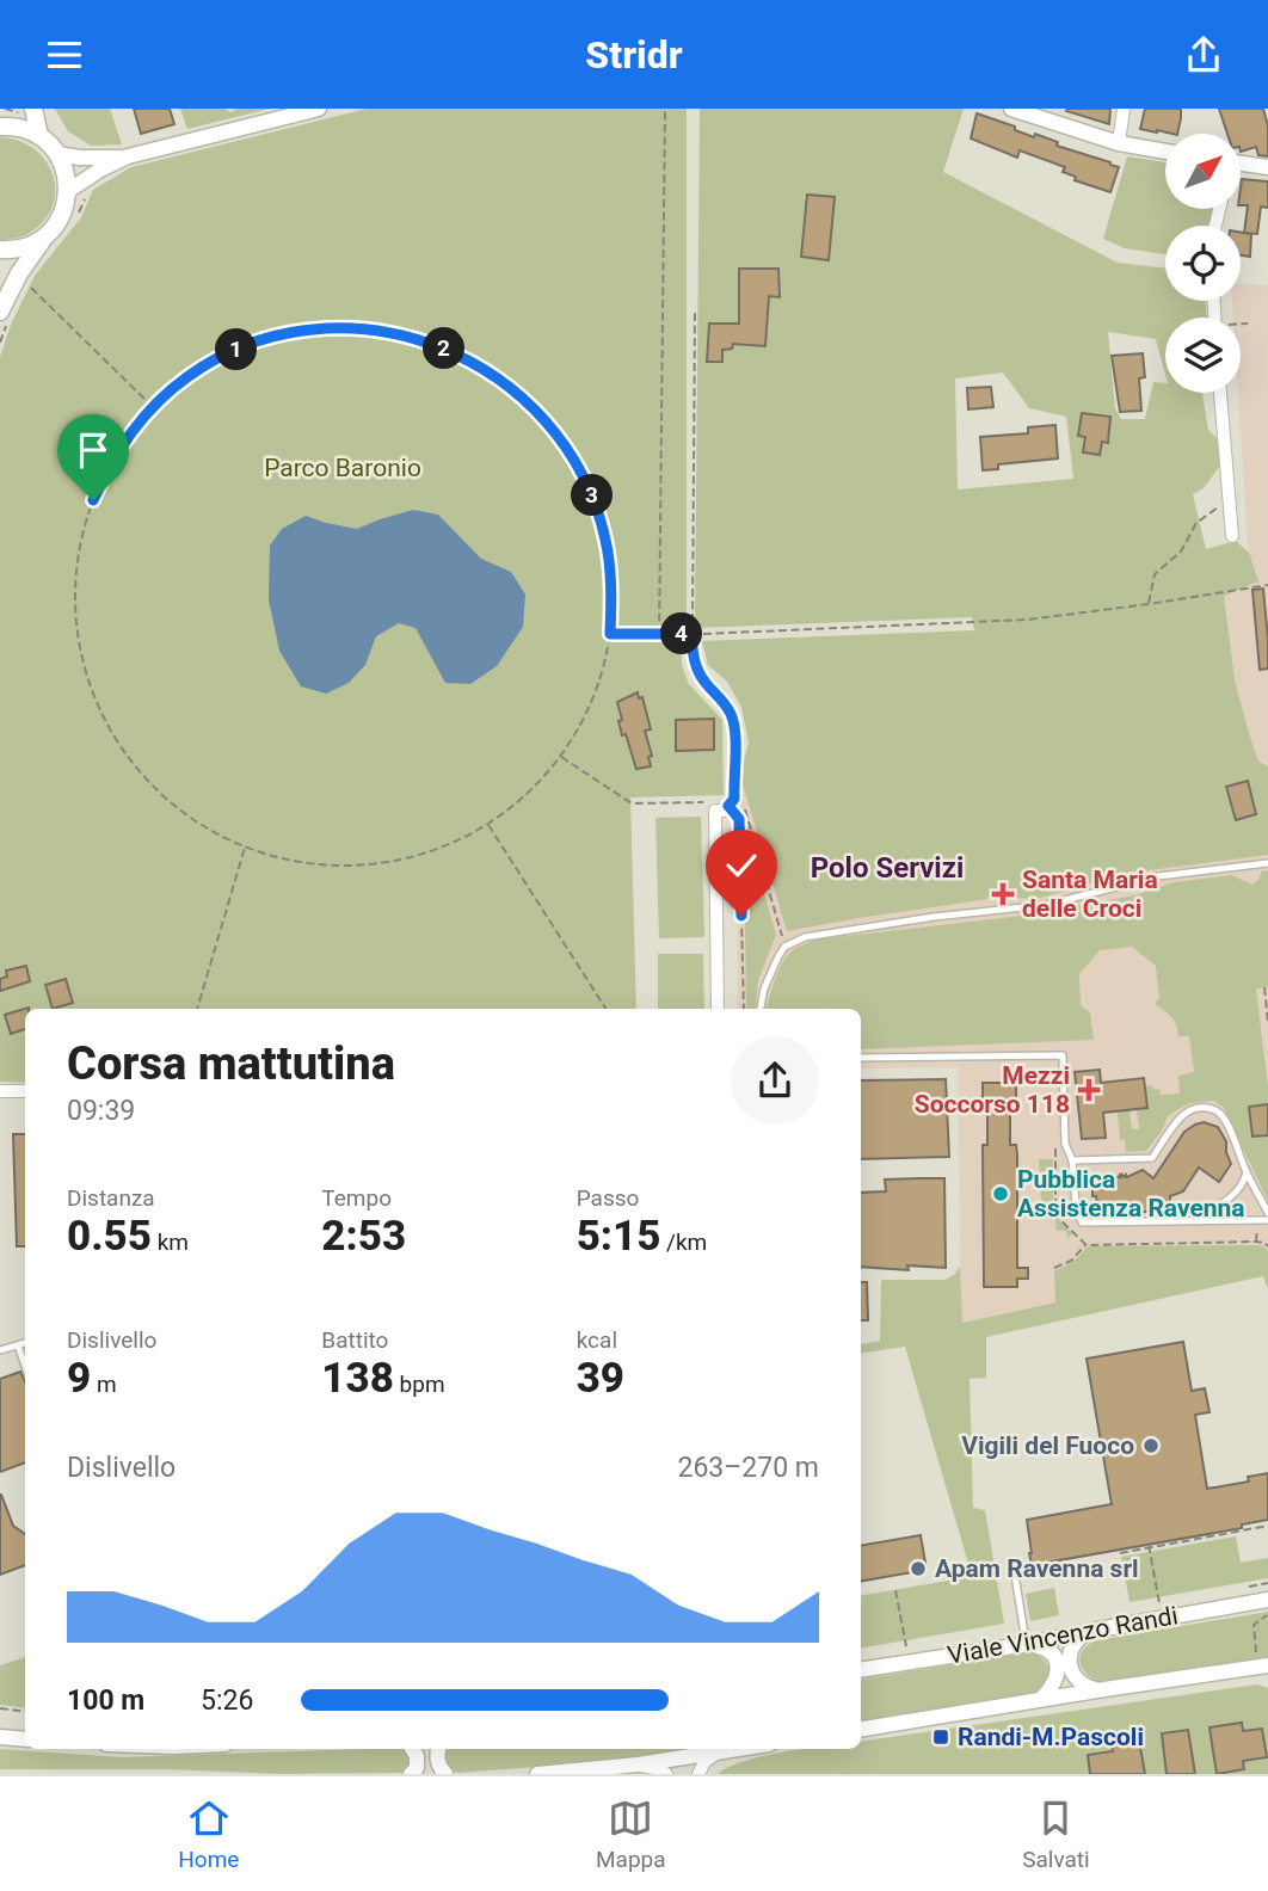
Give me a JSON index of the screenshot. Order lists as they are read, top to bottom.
{
  "streets": {
    "street": ["Viale Vincenzo Randi"]
  },
  "districts": ["Polo Servizi"],
  "parks": ["Parco Baronio"],
  "places": {
    "health": ["Santa Maria delle Croci", "Mezzi Soccorso 118"],
    "other": ["Pubblica Assistenza Ravenna", "Vigili del Fuoco", "Apam Ravenna srl"],
    "transit": ["Randi-M.Pascoli"]
  },
  "north": "top right",
  "page": {
    "header": "Stridr",
    "pins": [
      "2",
      "1",
      "3",
      "4"
    ],
    "heading": ["Corsa mattutina", "09:39"],
    "stats": [
      ["Distanza", "0.55 km"],
      ["Tempo", "2:53"],
      ["Passo", "5:15 /km"],
      ["Dislivello", "9 m"],
      ["Battito", "138 bpm"],
      ["kcal", "39"]
    ],
    "chart": ["Dislivello", "263–270 m"],
    "list": [
      {
        "name": "100 m",
        "note": "5:26"
      }
    ],
    "tabs": ["Home", "Mappa", "Salvati"]
  }
}
